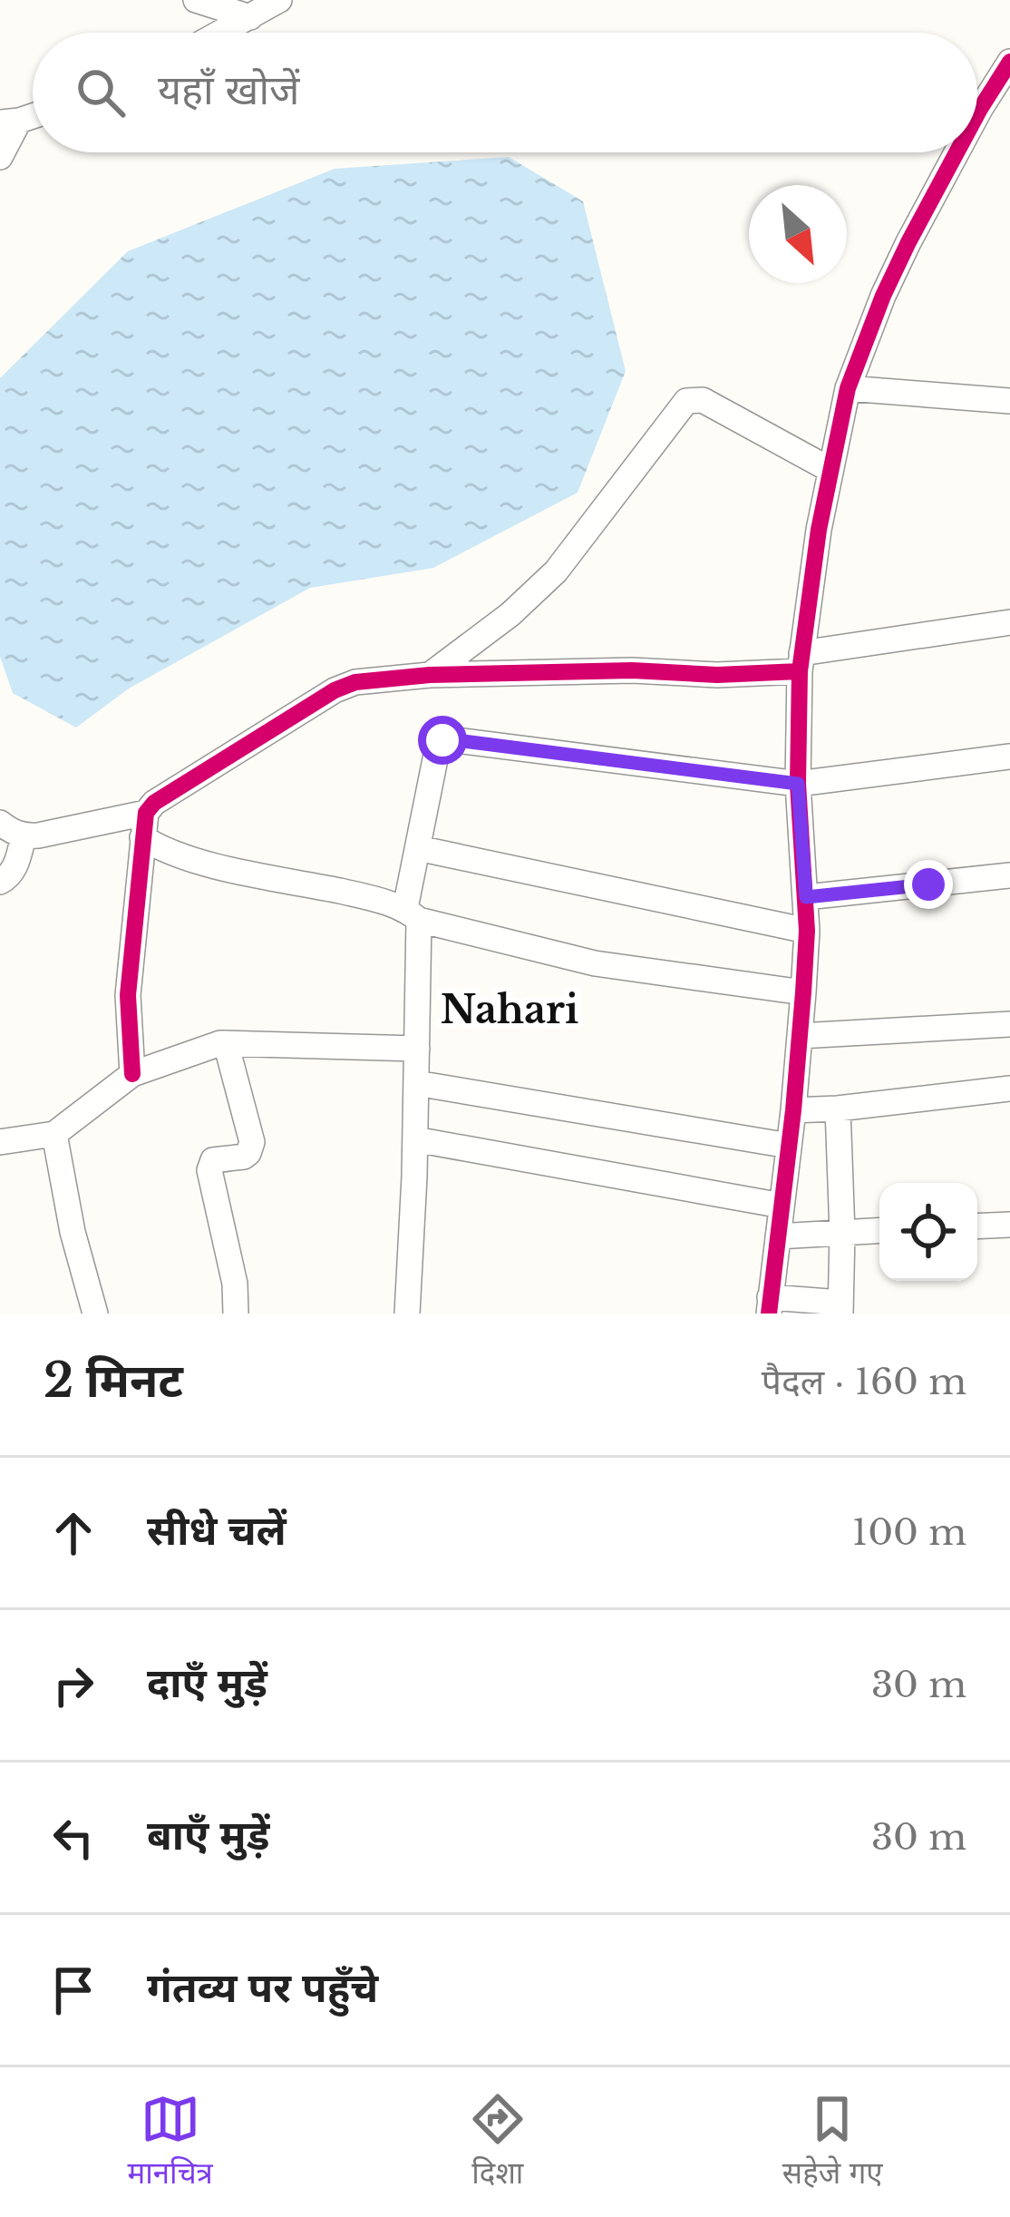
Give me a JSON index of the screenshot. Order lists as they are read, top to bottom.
{
  "districts": ["Nahari"],
  "north": "bottom right",
  "page": {
    "search": "यहाँ खोजें",
    "heading": ["2 मिनट", "पैदल · 160 m"],
    "list": [
      ["सीधे चलें", "100 m"],
      ["दाएँ मुड़ें", "30 m"],
      ["बाएँ मुड़ें", "30 m"],
      "गंतव्य पर पहुँचे"
    ],
    "nav": ["मानचित्र", "दिशा", "सहेजे गए"]
  }
}
